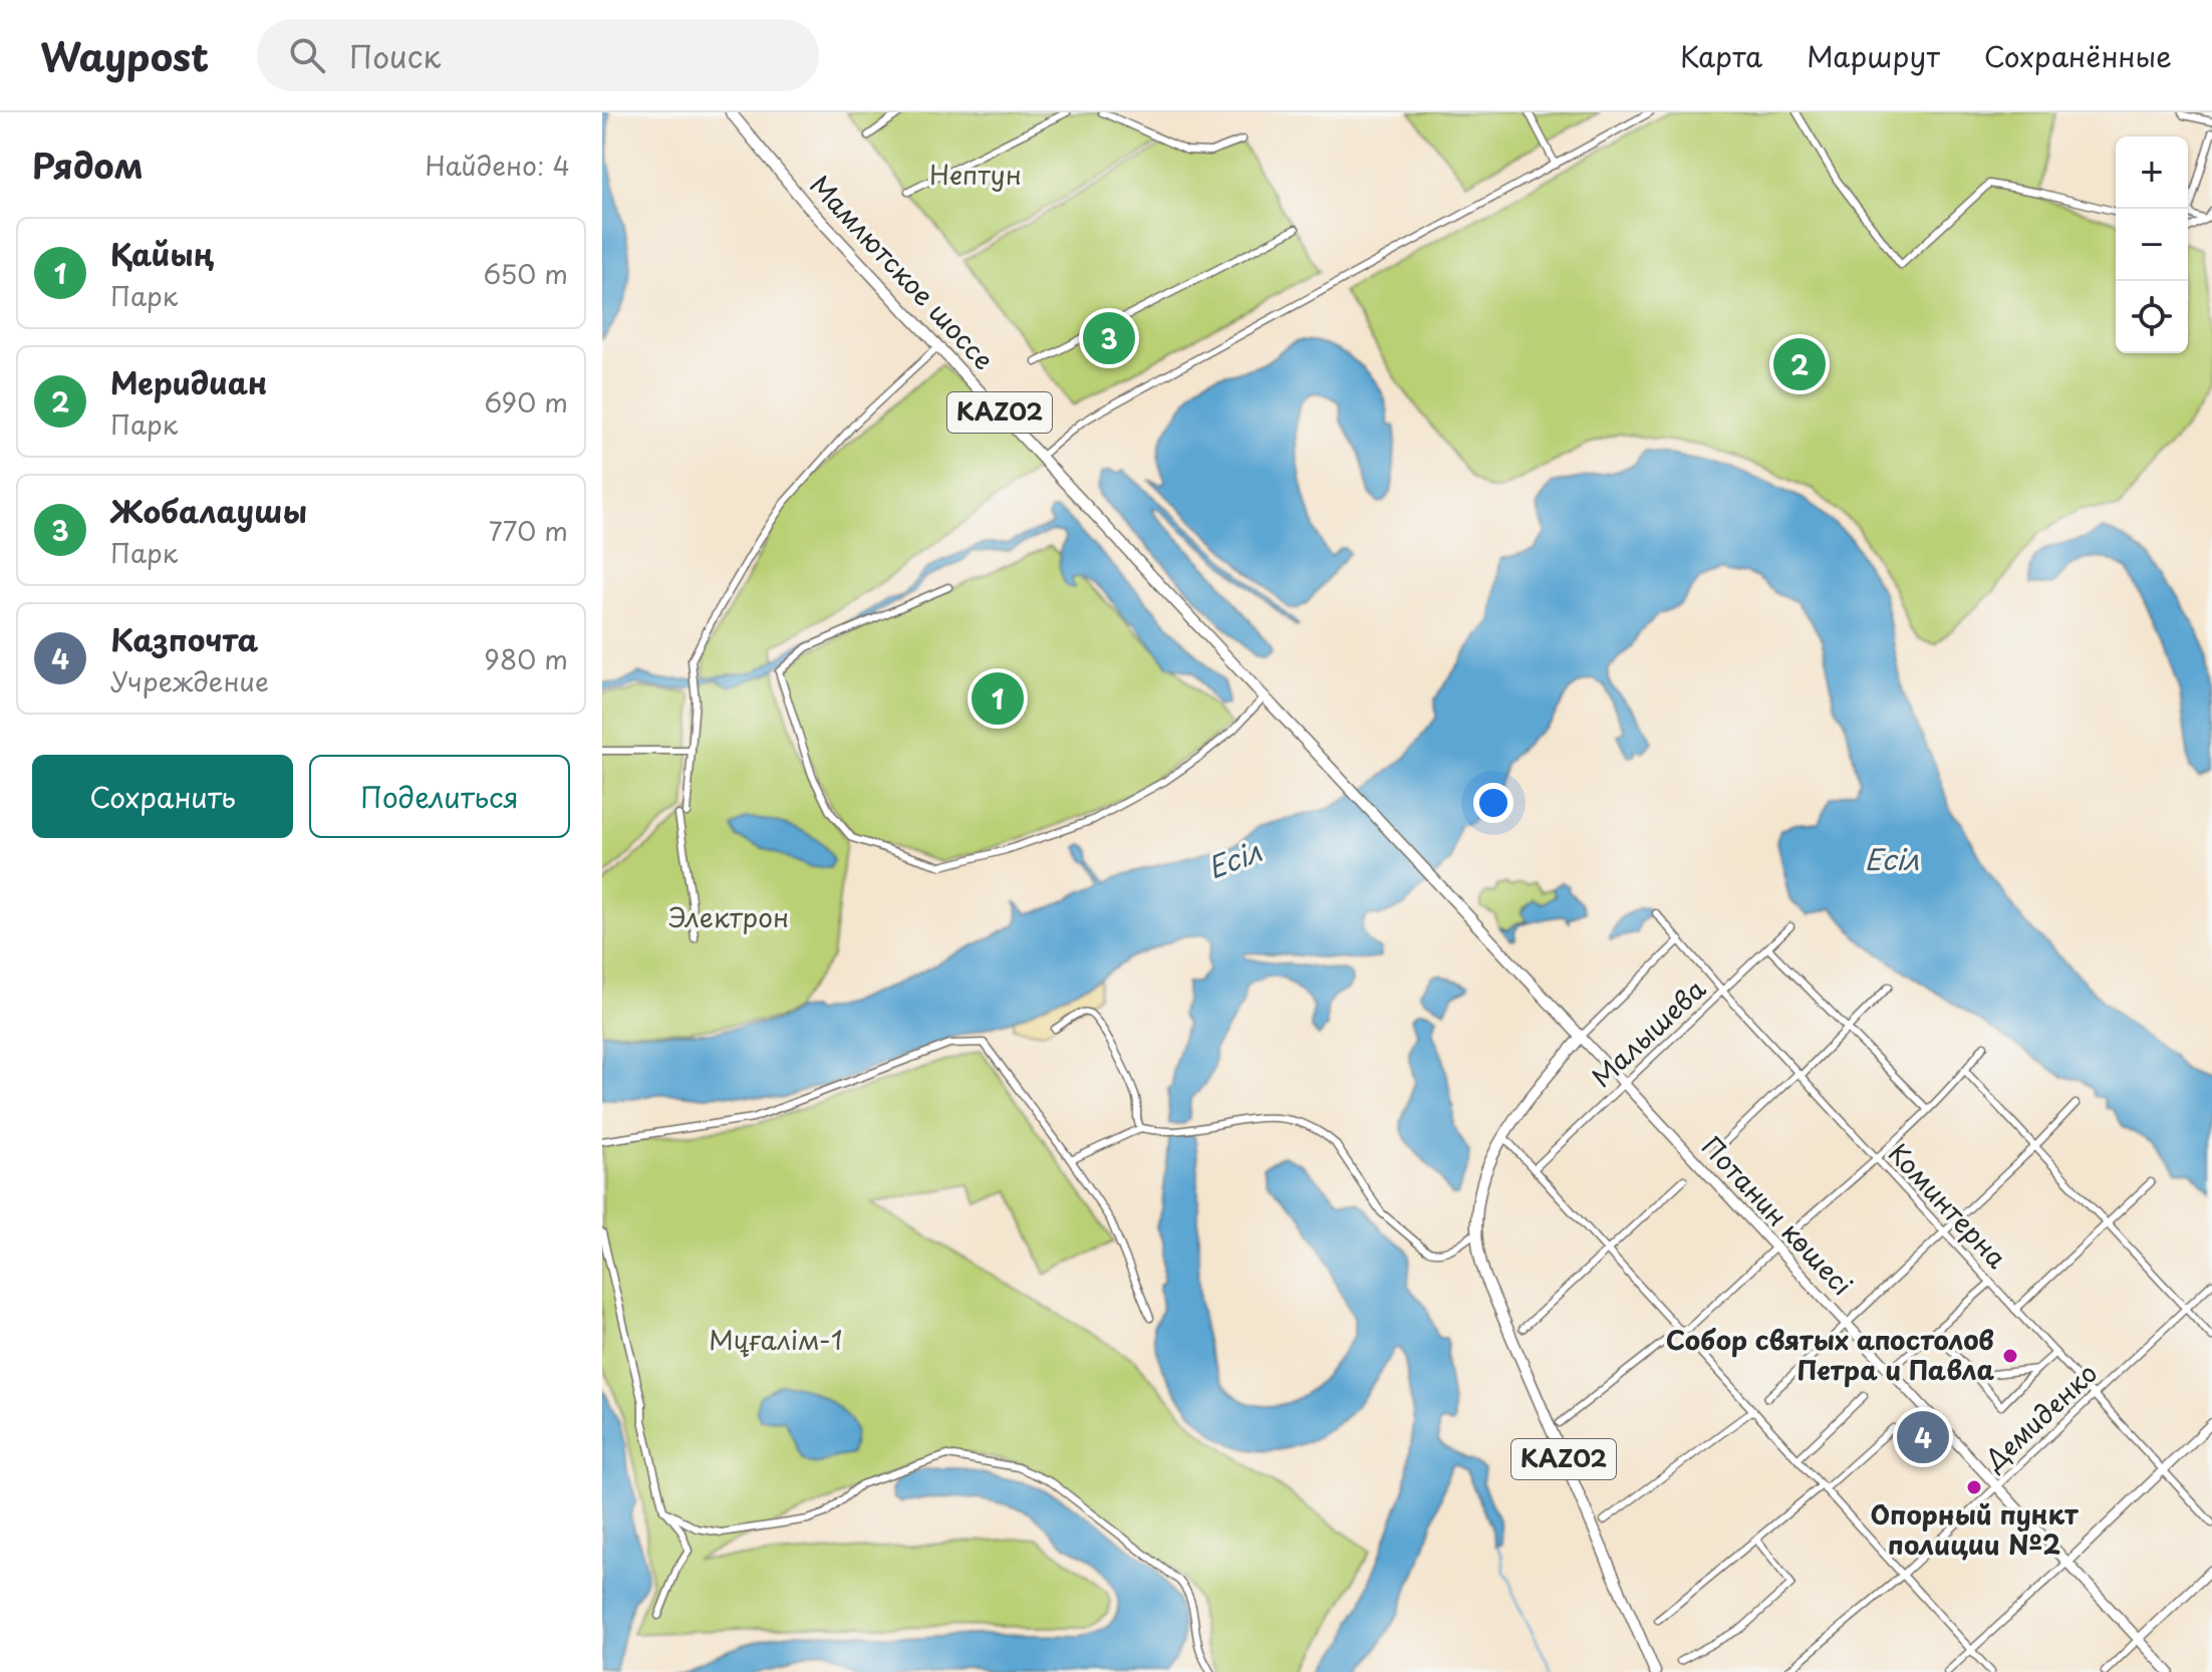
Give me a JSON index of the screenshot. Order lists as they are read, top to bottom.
{
  "streets": {
    "highway": ["Мамлютское шоссе", "KAZ02"],
    "main road": ["Потанин көшесі"],
    "street": ["Малышева", "Коминтерна", "Демиденко"]
  },
  "crossings": [
    ["Мамлютское шоссе", "KAZ02"],
    ["Мамлютское шоссе", "Потанин көшесі"],
    ["KAZ02", "Потанин көшесі"],
    ["Малышева", "Коминтерна"],
    ["Малышева", "Потанин көшесі"],
    ["Коминтерна", "Демиденко"],
    ["Потанин көшесі", "Демиденко"]
  ],
  "water": ["Есіл"],
  "parks": ["Нептун", "Электрон", "Мұғалім-1"],
  "places": ["Собор святых апостолов Петра и Павла", "Опорный пункт полиции №2"],
  "page": {
    "header": "Waypost",
    "search": "Поиск",
    "nav": ["Карта", "Маршрут", "Сохранённые"],
    "heading": ["Рядом", "Найдено: 4"],
    "map_buttons": ["+", "−"],
    "list": [
      {
        "mark": "1",
        "name": "Қайың",
        "note": "Парк",
        "value": "650 m"
      },
      {
        "mark": "2",
        "name": "Меридиан",
        "note": "Парк",
        "value": "690 m"
      },
      {
        "mark": "3",
        "name": "Жобалаушы",
        "note": "Парк",
        "value": "770 m"
      },
      {
        "mark": "4",
        "name": "Казпочта",
        "note": "Учреждение",
        "value": "980 m"
      }
    ],
    "pins": [
      "3",
      "2",
      "1",
      "4"
    ],
    "buttons": ["Сохранить", "Поделиться"]
  }
}
